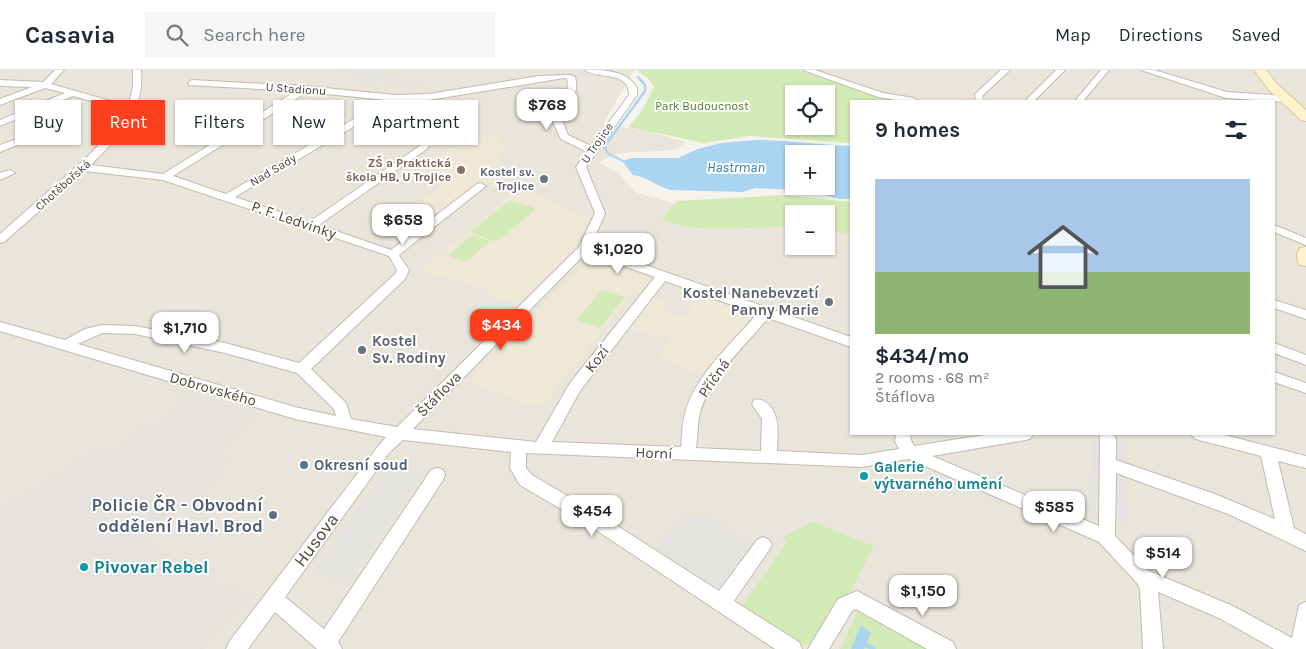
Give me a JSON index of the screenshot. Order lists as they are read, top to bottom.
{
  "streets": {
    "street": [
      "U Stadionu",
      "U Trojice",
      "Nad Sady",
      "Chotěbořská",
      "P. F. Ledvinky",
      "Kozí",
      "Příčná",
      "Dobrovského",
      "Štáflova",
      "Horní",
      "Husova"
    ]
  },
  "crossings": [
    ["U Stadionu", "U Trojice"],
    ["U Stadionu", "Nad Sady"],
    ["U Trojice", "Štáflova"],
    ["Nad Sady", "P. F. Ledvinky"],
    ["Chotěbořská", "P. F. Ledvinky"],
    ["Kozí", "Horní"],
    ["Příčná", "Horní"],
    ["Dobrovského", "Štáflova"],
    ["Dobrovského", "Horní"],
    ["Dobrovského", "Husova"],
    ["Štáflova", "Horní"],
    ["Štáflova", "Husova"],
    ["Horní", "Husova"]
  ],
  "water": ["Hastrman"],
  "parks": ["Park Budoucnost"],
  "places": [
    "ZŠ a Praktická škola HB, U Trojice",
    "Kostel sv. Trojice",
    "Kostel Nanebevzetí Panny Marie",
    "Kostel Sv. Rodiny",
    "Okresní soud",
    "Galerie výtvarného umění",
    "Policie ČR - Obvodní oddělení Havl. Brod",
    "Pivovar Rebel"
  ],
  "page": {
    "header": "Casavia",
    "search": "Search here",
    "nav": ["Map", "Directions", "Saved"],
    "map_buttons": ["+", "−"],
    "price": [
      "$768",
      "$658",
      "$1,020",
      "$434",
      "$1,710",
      "$585",
      "$454",
      "$514",
      "$1,150"
    ],
    "chip": [
      "Buy",
      "Rent",
      "Filters",
      "New",
      "Apartment"
    ],
    "heading": "9 homes",
    "list": [
      {
        "name": "$434/mo",
        "note": "2 rooms · 68 m² · Štáflova"
      }
    ]
  }
}
